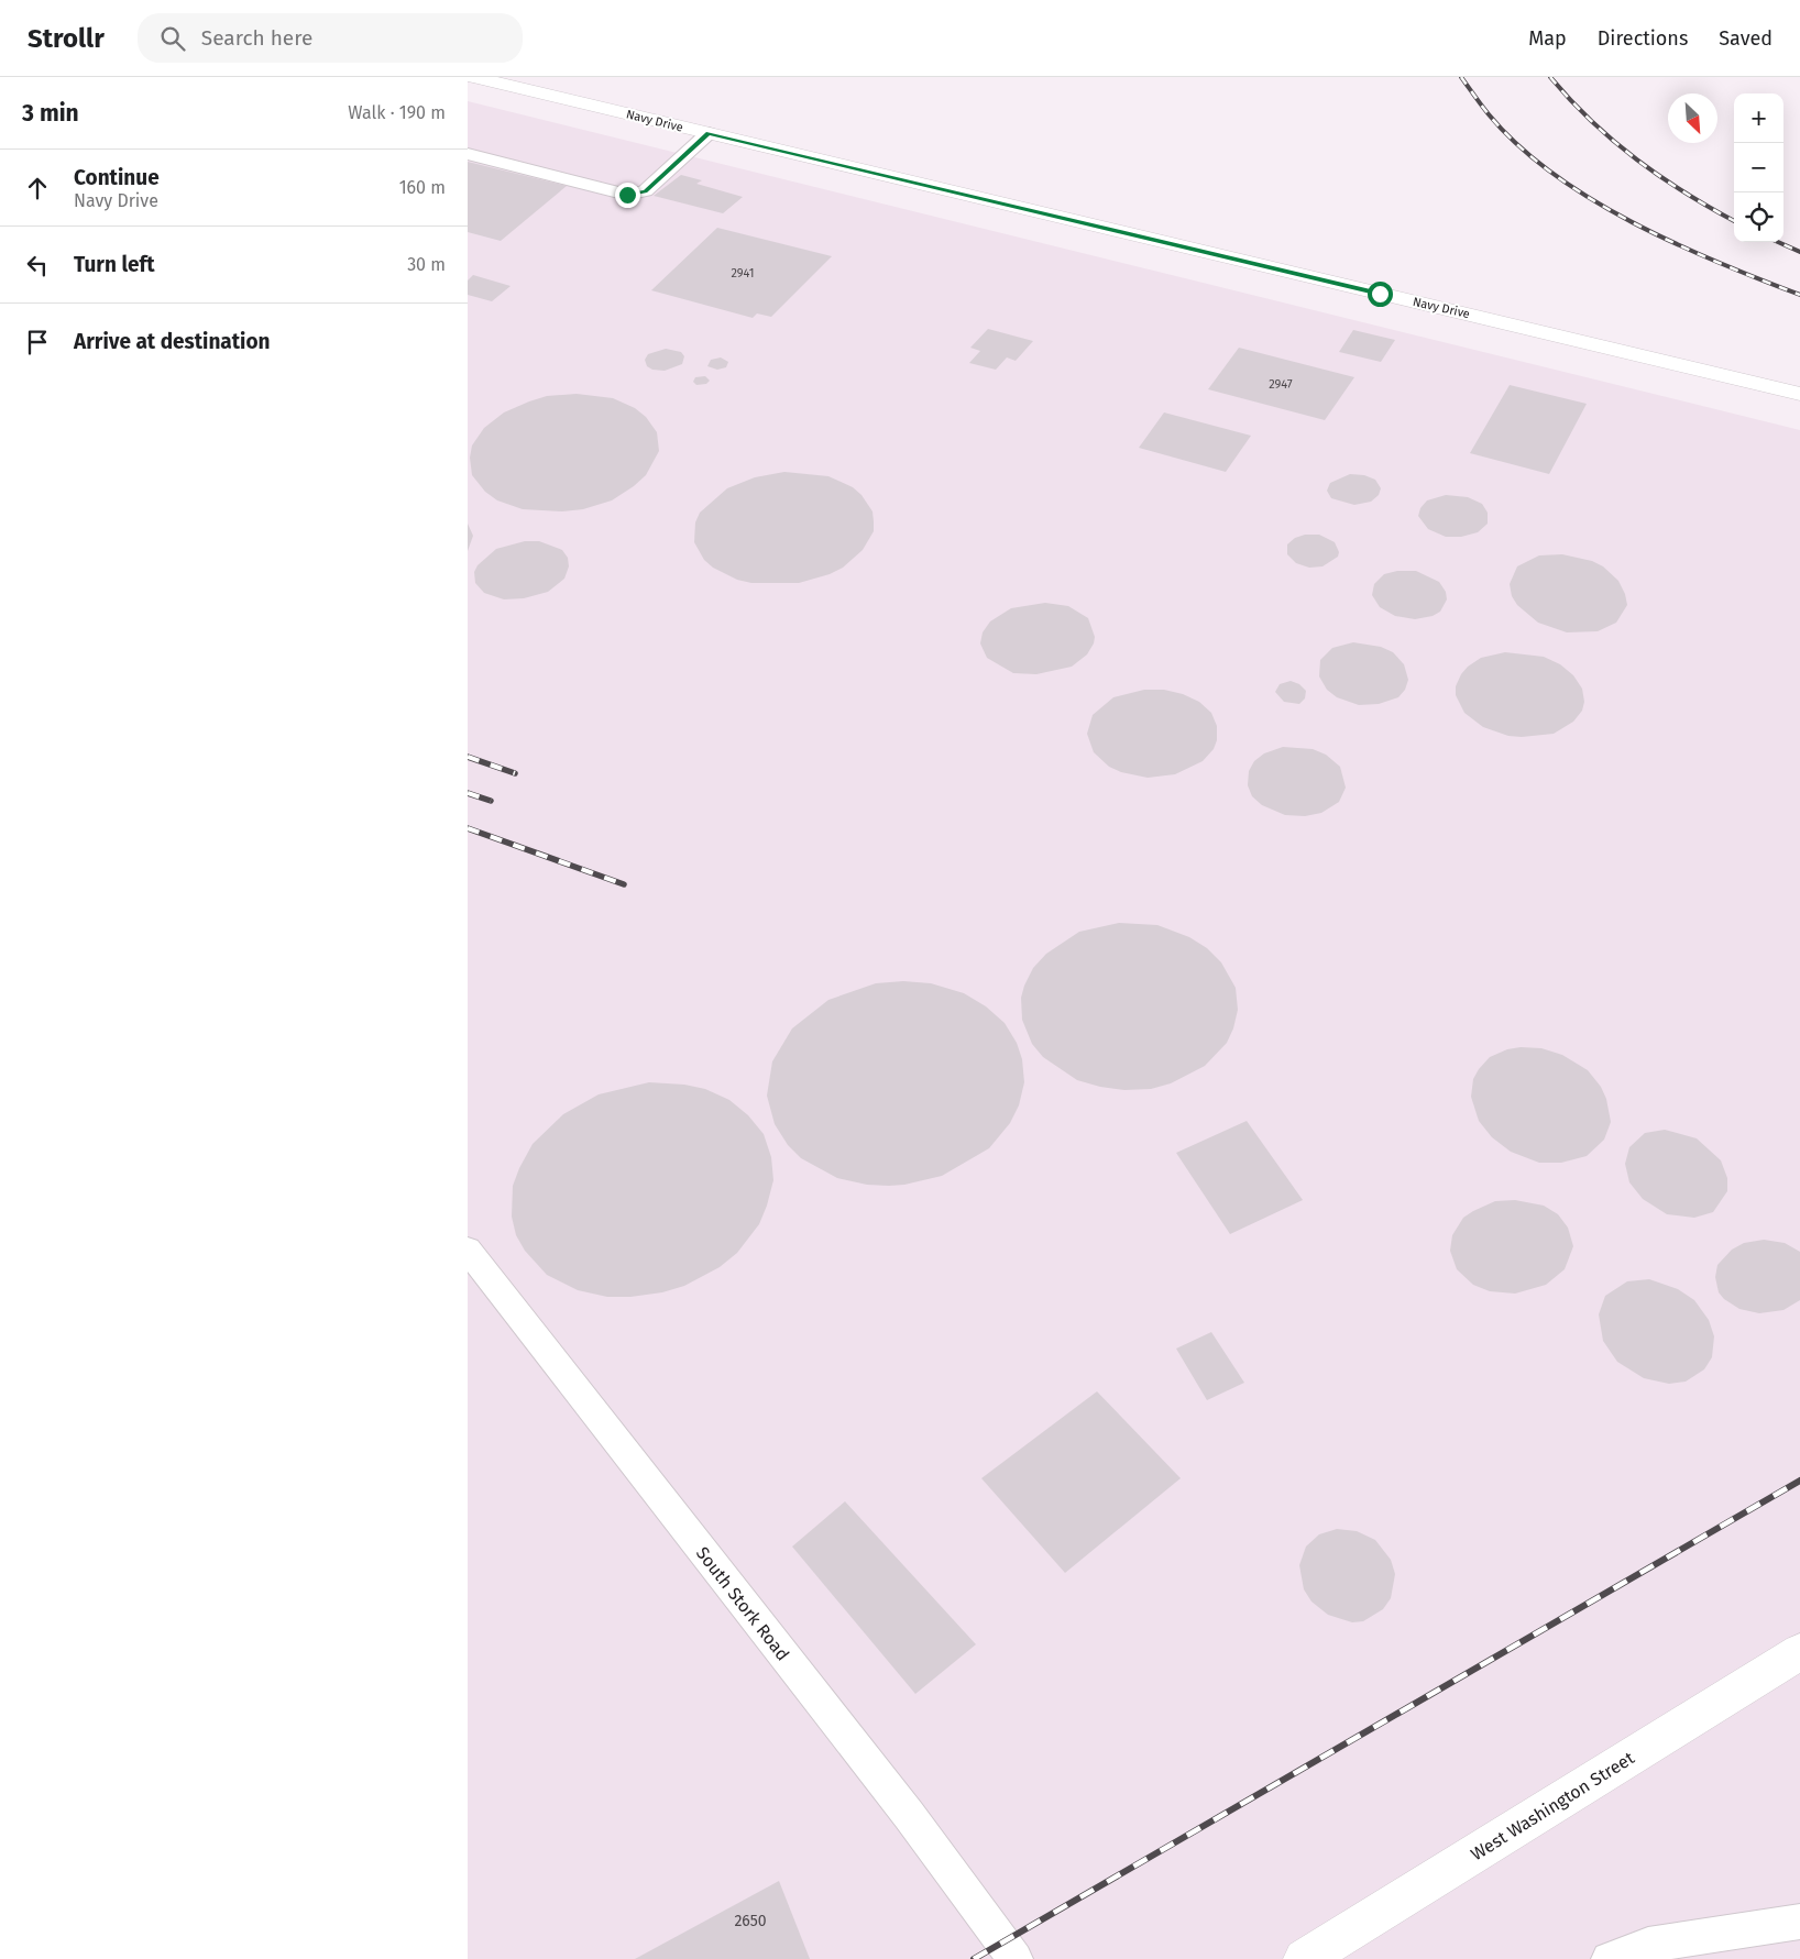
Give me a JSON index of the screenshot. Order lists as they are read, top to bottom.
{
  "streets": {
    "street": ["Navy Drive", "West Washington Street"],
    "lane": ["South Stork Road"]
  },
  "house_numbers": ["2941", "2947", "2650"],
  "north": "bottom right",
  "page": {
    "header": "Strollr",
    "search": "Search here",
    "nav": ["Map", "Directions", "Saved"],
    "heading": ["3 min", "Walk · 190 m"],
    "map_buttons": ["+", "−"],
    "list": [
      ["Continue", "Navy Drive", "160 m"],
      ["Turn left", "30 m"],
      "Arrive at destination"
    ]
  }
}
